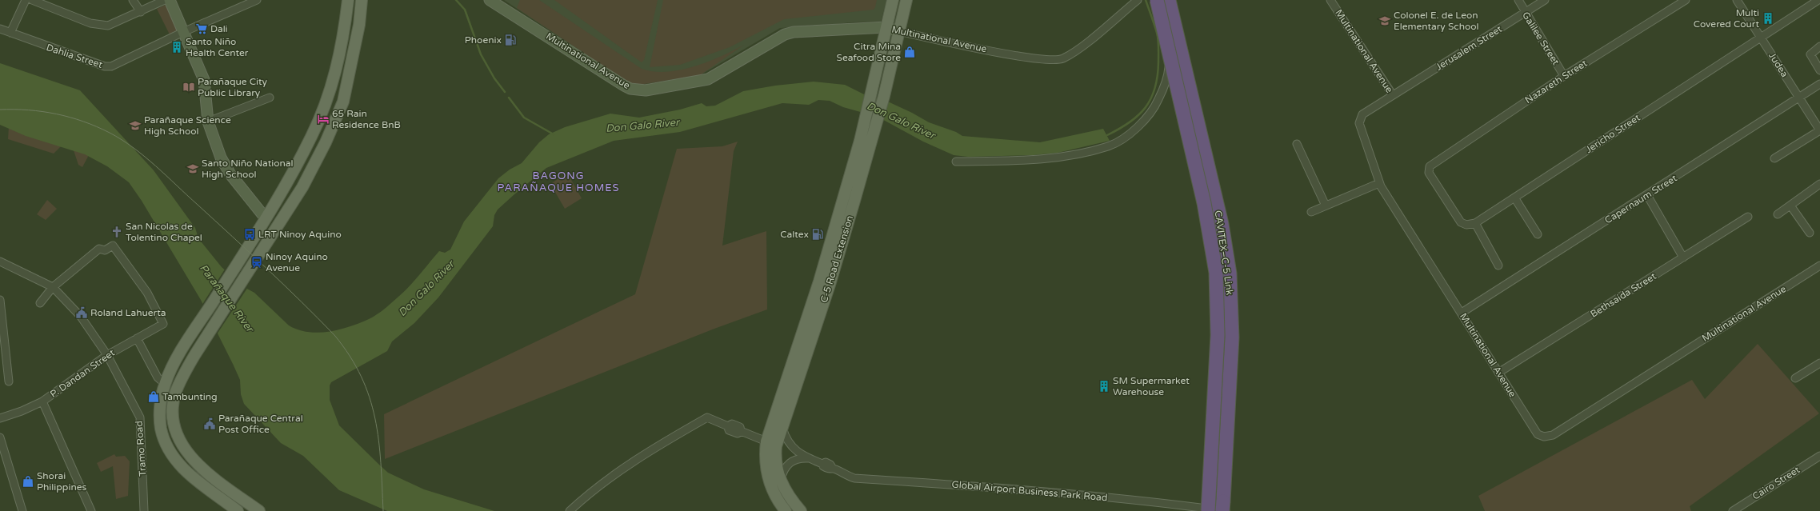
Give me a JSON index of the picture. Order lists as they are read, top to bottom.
{
  "streets": {
    "highway": ["CAVITEX–C-5 Link"],
    "main road": ["C-5 Road Extension"],
    "street": [
      "Galilee Street",
      "Multinational Avenue",
      "Jerusalem Street",
      "Dahlia Street",
      "Judea",
      "Nazareth Street",
      "Jericho Street",
      "Capernaum Street",
      "Bethsaida Street",
      "P. Dandan Street",
      "Tramo Road",
      "Cairo Street",
      "Global Airport Business Park Road"
    ]
  },
  "crossings": [
    ["Galilee Street", "Jerusalem Street"],
    ["Galilee Street", "Nazareth Street"],
    ["Multinational Avenue", "Jerusalem Street"],
    ["Multinational Avenue", "Capernaum Street"],
    ["Multinational Avenue", "C-5 Road Extension"],
    ["Multinational Avenue", "Bethsaida Street"],
    ["Judea", "Jericho Street"],
    ["Judea", "Capernaum Street"],
    ["Nazareth Street", "Jericho Street"],
    ["C-5 Road Extension", "Global Airport Business Park Road"],
    ["P. Dandan Street", "Tramo Road"]
  ],
  "districts": ["BAGONG PARAÑAQUE HOMES"],
  "water": ["Don Galo River", "Parañaque River"],
  "places": {
    "building": ["Multi Covered Court", "Santo Niño Health Center", "SM Supermarket Warehouse"],
    "school or university": ["Colonel E. de Leon Elementary School", "Parañaque Science High School", "Santo Niño National High School"],
    "supermarket": ["Dali"],
    "fuel station": ["Phoenix", "Caltex"],
    "shop": ["Citra Mina Seafood Store", "Tambunting", "Shorai Philippines"],
    "library": ["Parañaque City Public Library"],
    "hotel": ["65 Rain Residence BnB"],
    "church": ["San Nicolas de Tolentino Chapel"],
    "bus stop": ["LRT Ninoy Aquino"],
    "station": ["Ninoy Aquino Avenue"],
    "public building": ["Roland Lahuerta", "Parañaque Central Post Office"]
  }
}
